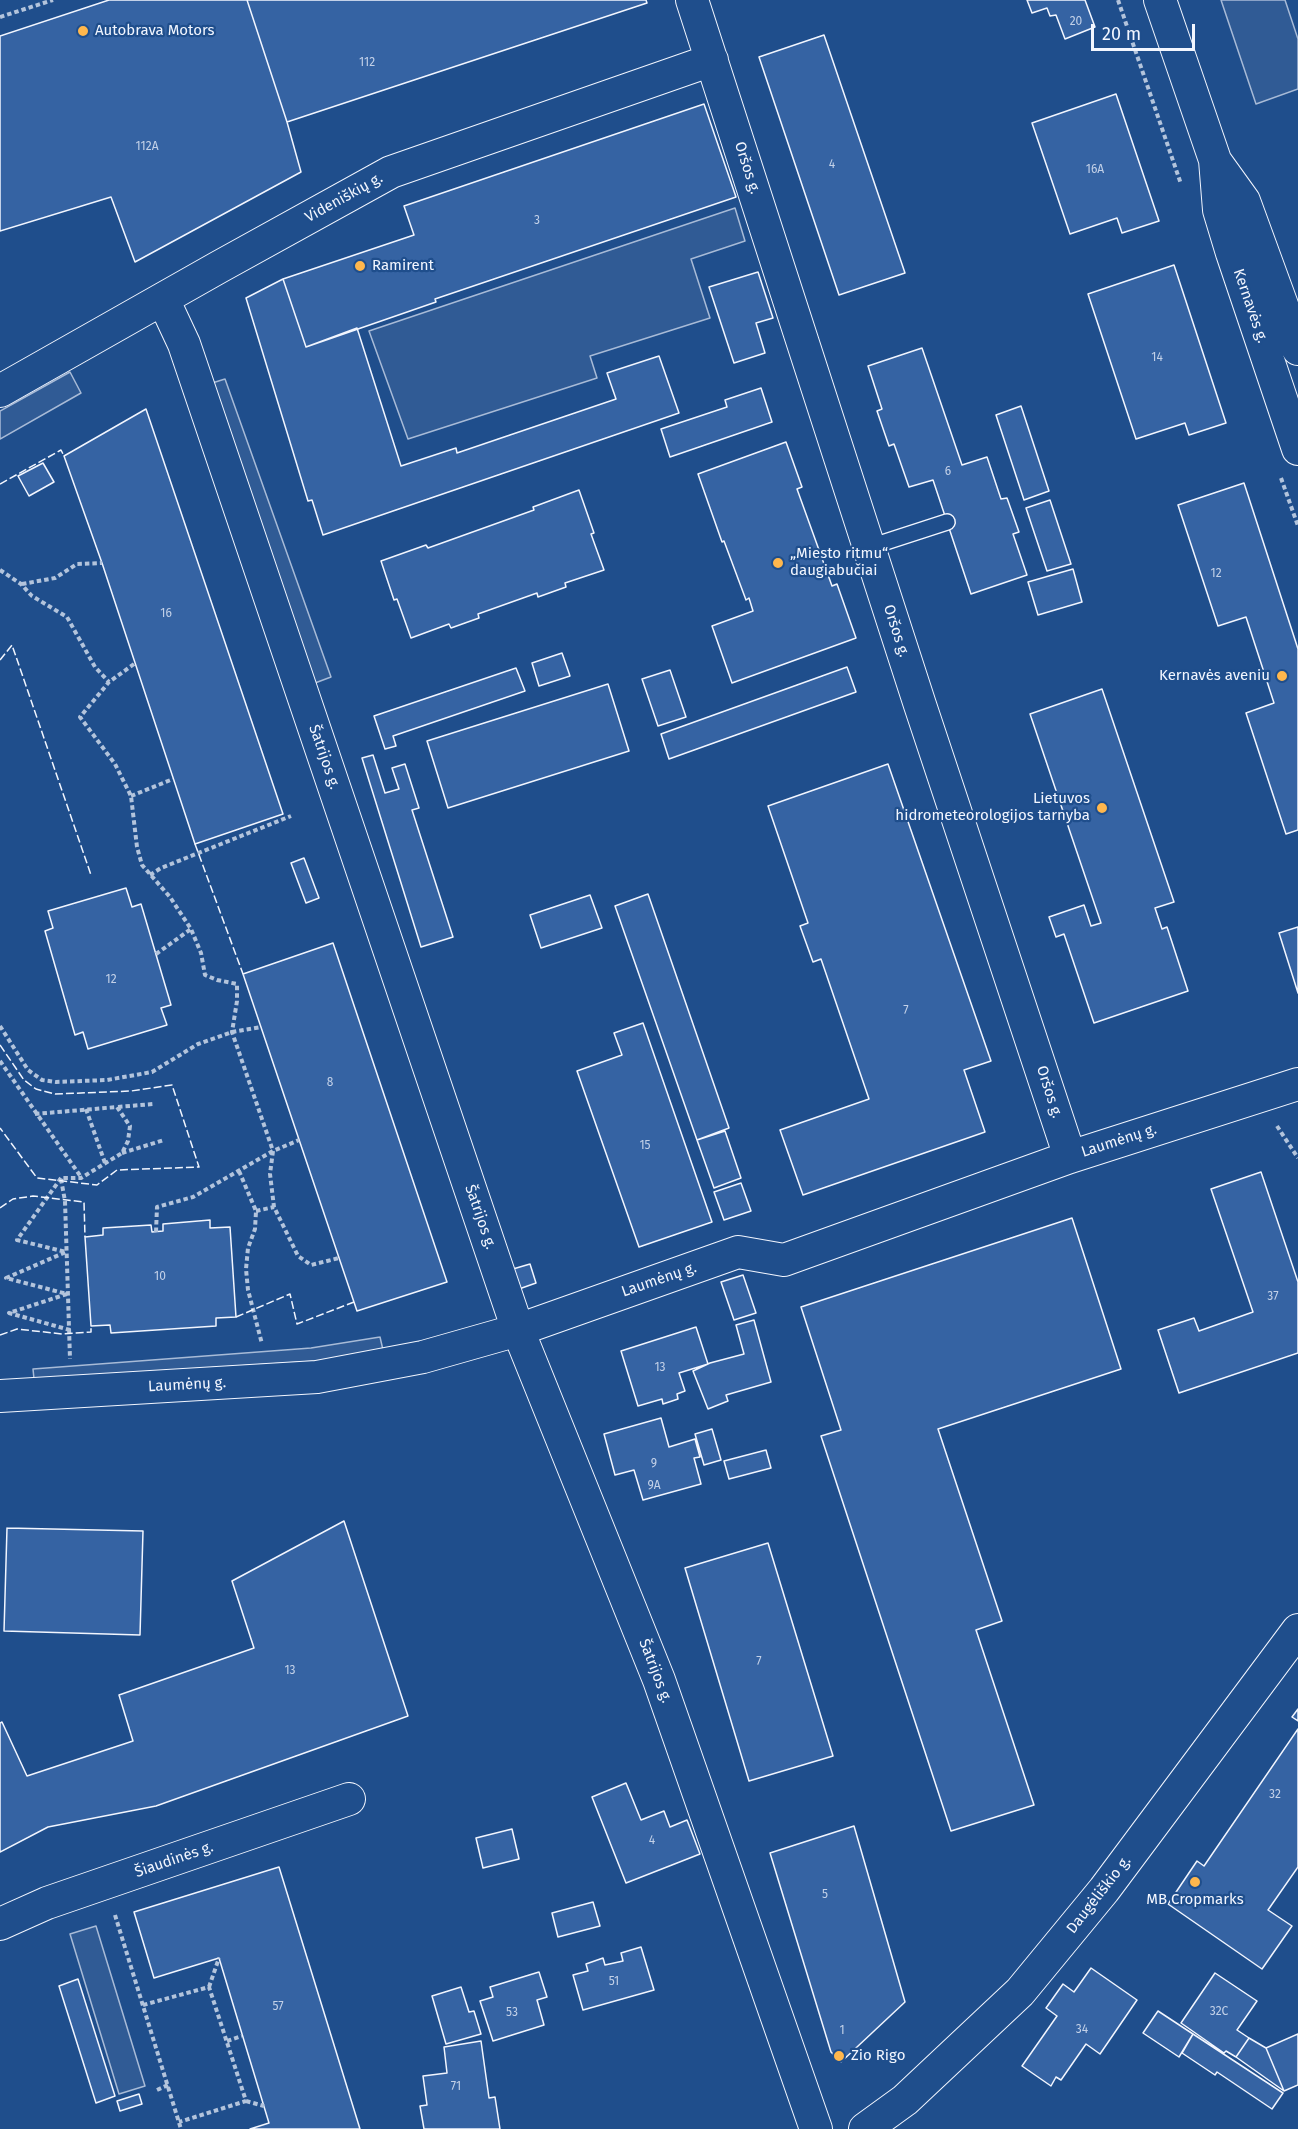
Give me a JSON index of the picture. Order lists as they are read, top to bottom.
{
  "streets": {
    "street": [
      "Oršos g.",
      "Videniškių g.",
      "Kernavės g.",
      "Šatrijos g.",
      "Laumėnų g.",
      "Šiaudinės g.",
      "Daugėliškio g."
    ]
  },
  "crossings": [
    ["Oršos g.", "Videniškių g."],
    ["Oršos g.", "Laumėnų g."],
    ["Videniškių g.", "Šatrijos g."],
    ["Šatrijos g.", "Laumėnų g."]
  ],
  "places": [
    "Autobrava Motors",
    "Ramirent",
    "„Miesto ritmu“ daugiabučiai",
    "Kernavės aveniu",
    "Lietuvos hidrometeorologijos tarnyba",
    "MB Cropmarks",
    "Zio Rigo"
  ],
  "house_numbers": [
    "20",
    "112",
    "112A",
    "4",
    "16A",
    "3",
    "14",
    "6",
    "12",
    "16",
    "12",
    "7",
    "8",
    "15",
    "10",
    "37",
    "13",
    "9",
    "9A",
    "7",
    "13",
    "32",
    "4",
    "5",
    "51",
    "57",
    "32C",
    "53",
    "34",
    "1",
    "71"
  ],
  "scale_bar": "20 m"
}
